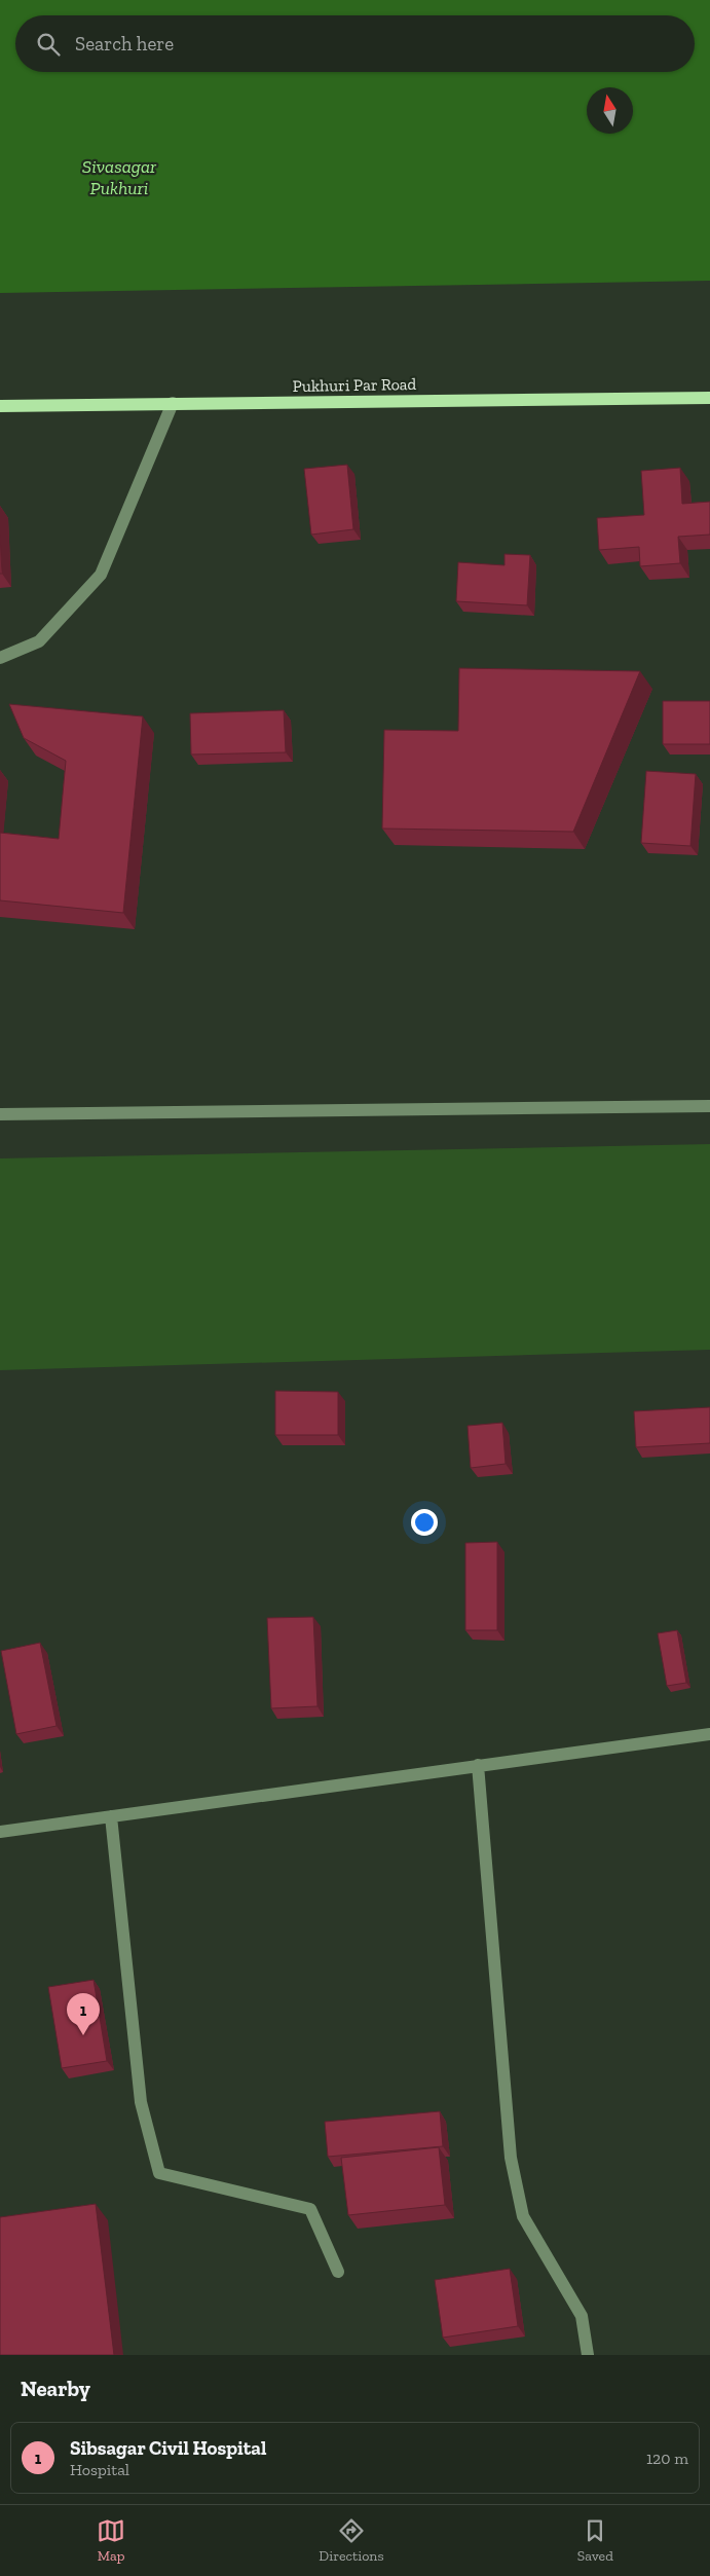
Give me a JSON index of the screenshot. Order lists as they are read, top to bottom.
{
  "streets": {
    "main road": ["Pukhuri Par Road"]
  },
  "water": ["Sivasagar Pukhuri"],
  "north": "top",
  "page": {
    "search": "Search here",
    "pins": "1",
    "heading": "Nearby",
    "list": [
      {
        "mark": "1",
        "name": "Sibsagar Civil Hospital",
        "note": "Hospital",
        "value": "120 m"
      }
    ],
    "nav": ["Map", "Directions", "Saved"]
  }
}
